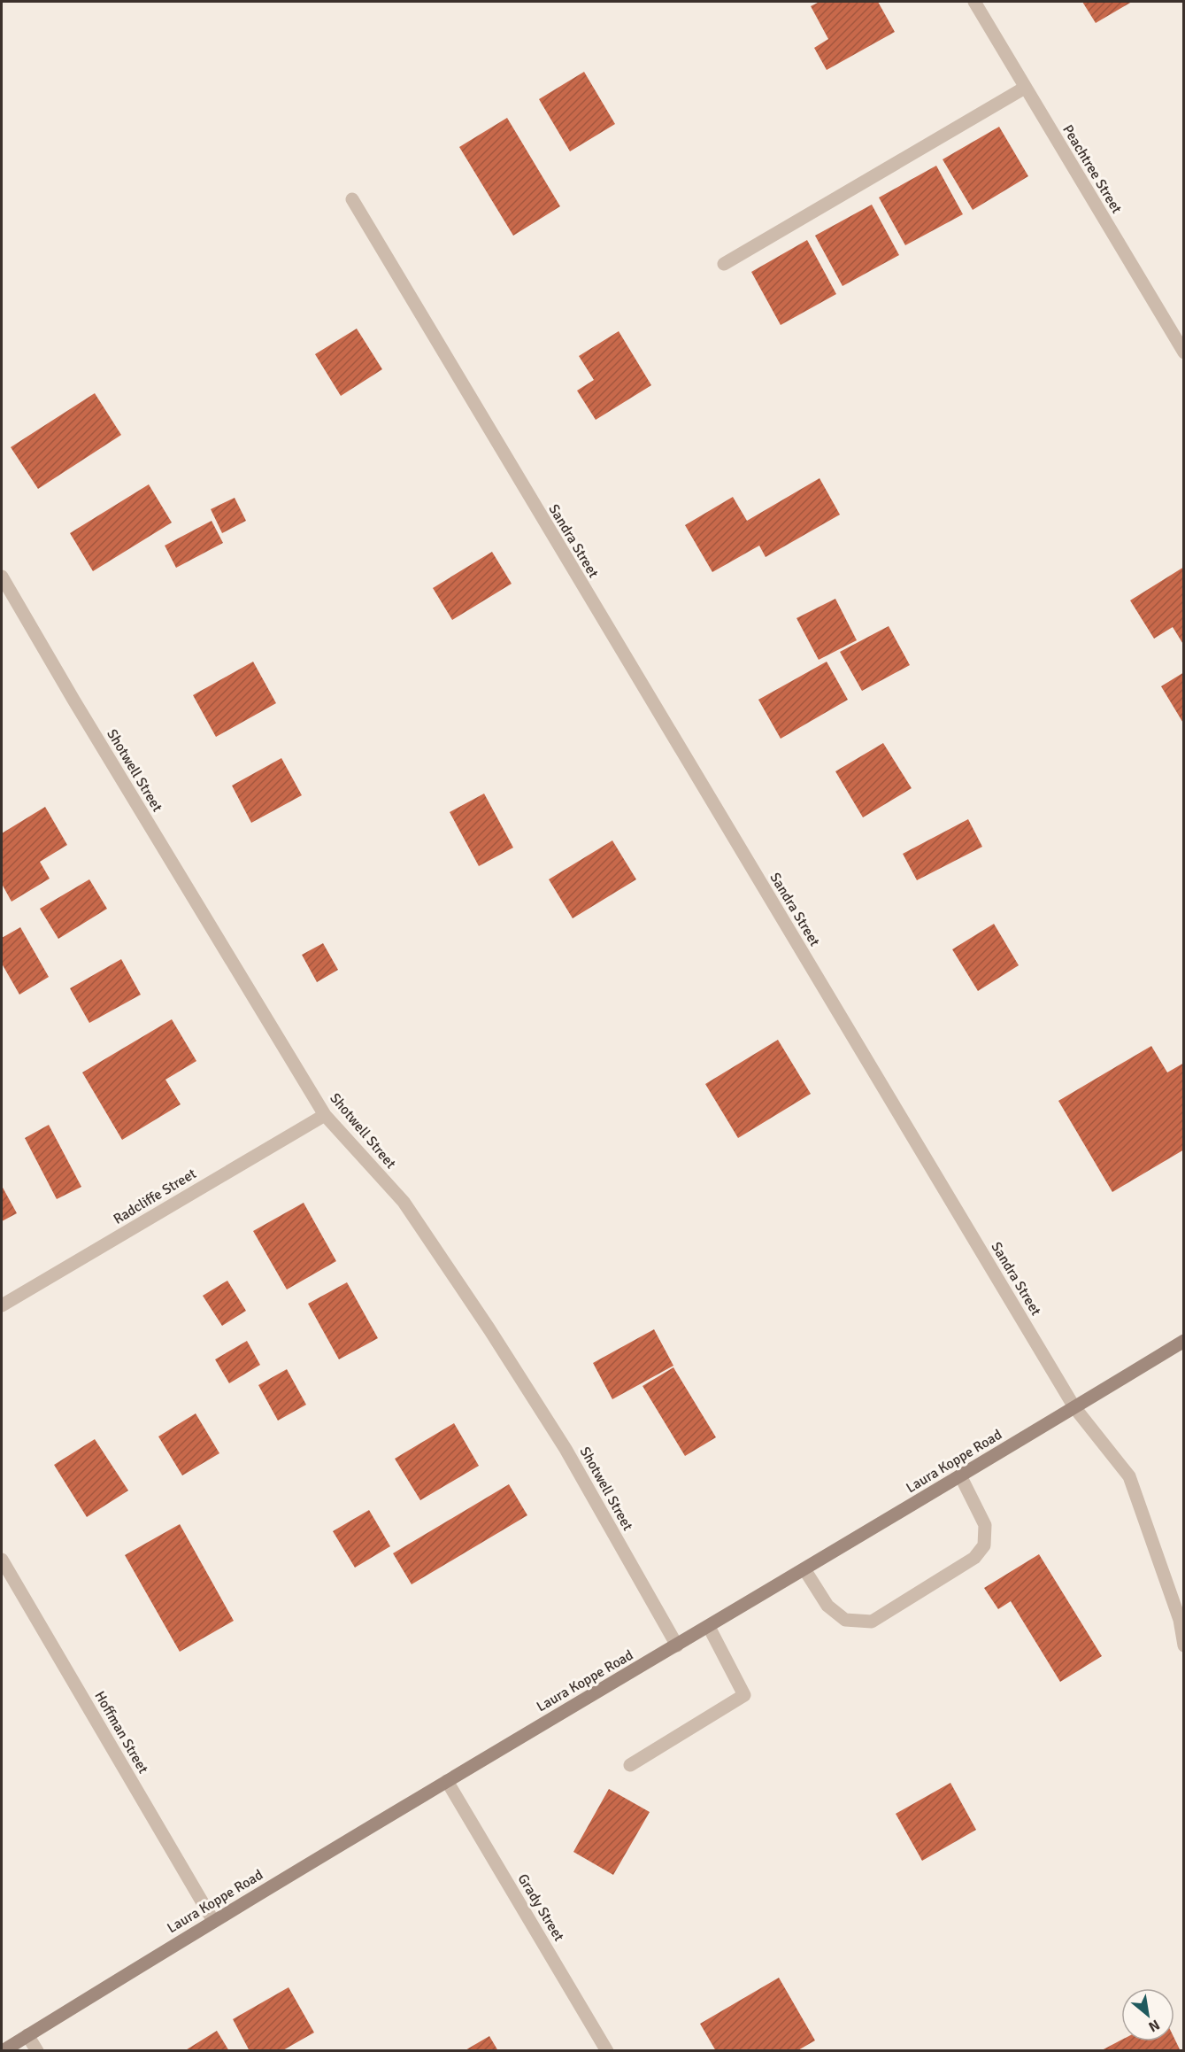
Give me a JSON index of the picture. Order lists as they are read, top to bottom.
{
  "streets": {
    "street": [
      "Peachtree Street",
      "Sandra Street",
      "Shotwell Street",
      "Radcliffe Street",
      "Laura Koppe Road",
      "Hoffman Street",
      "Grady Street"
    ]
  },
  "crossings": [
    ["Sandra Street", "Laura Koppe Road"],
    ["Shotwell Street", "Radcliffe Street"],
    ["Shotwell Street", "Laura Koppe Road"],
    ["Laura Koppe Road", "Hoffman Street"],
    ["Laura Koppe Road", "Grady Street"]
  ],
  "north": "bottom right"
}
